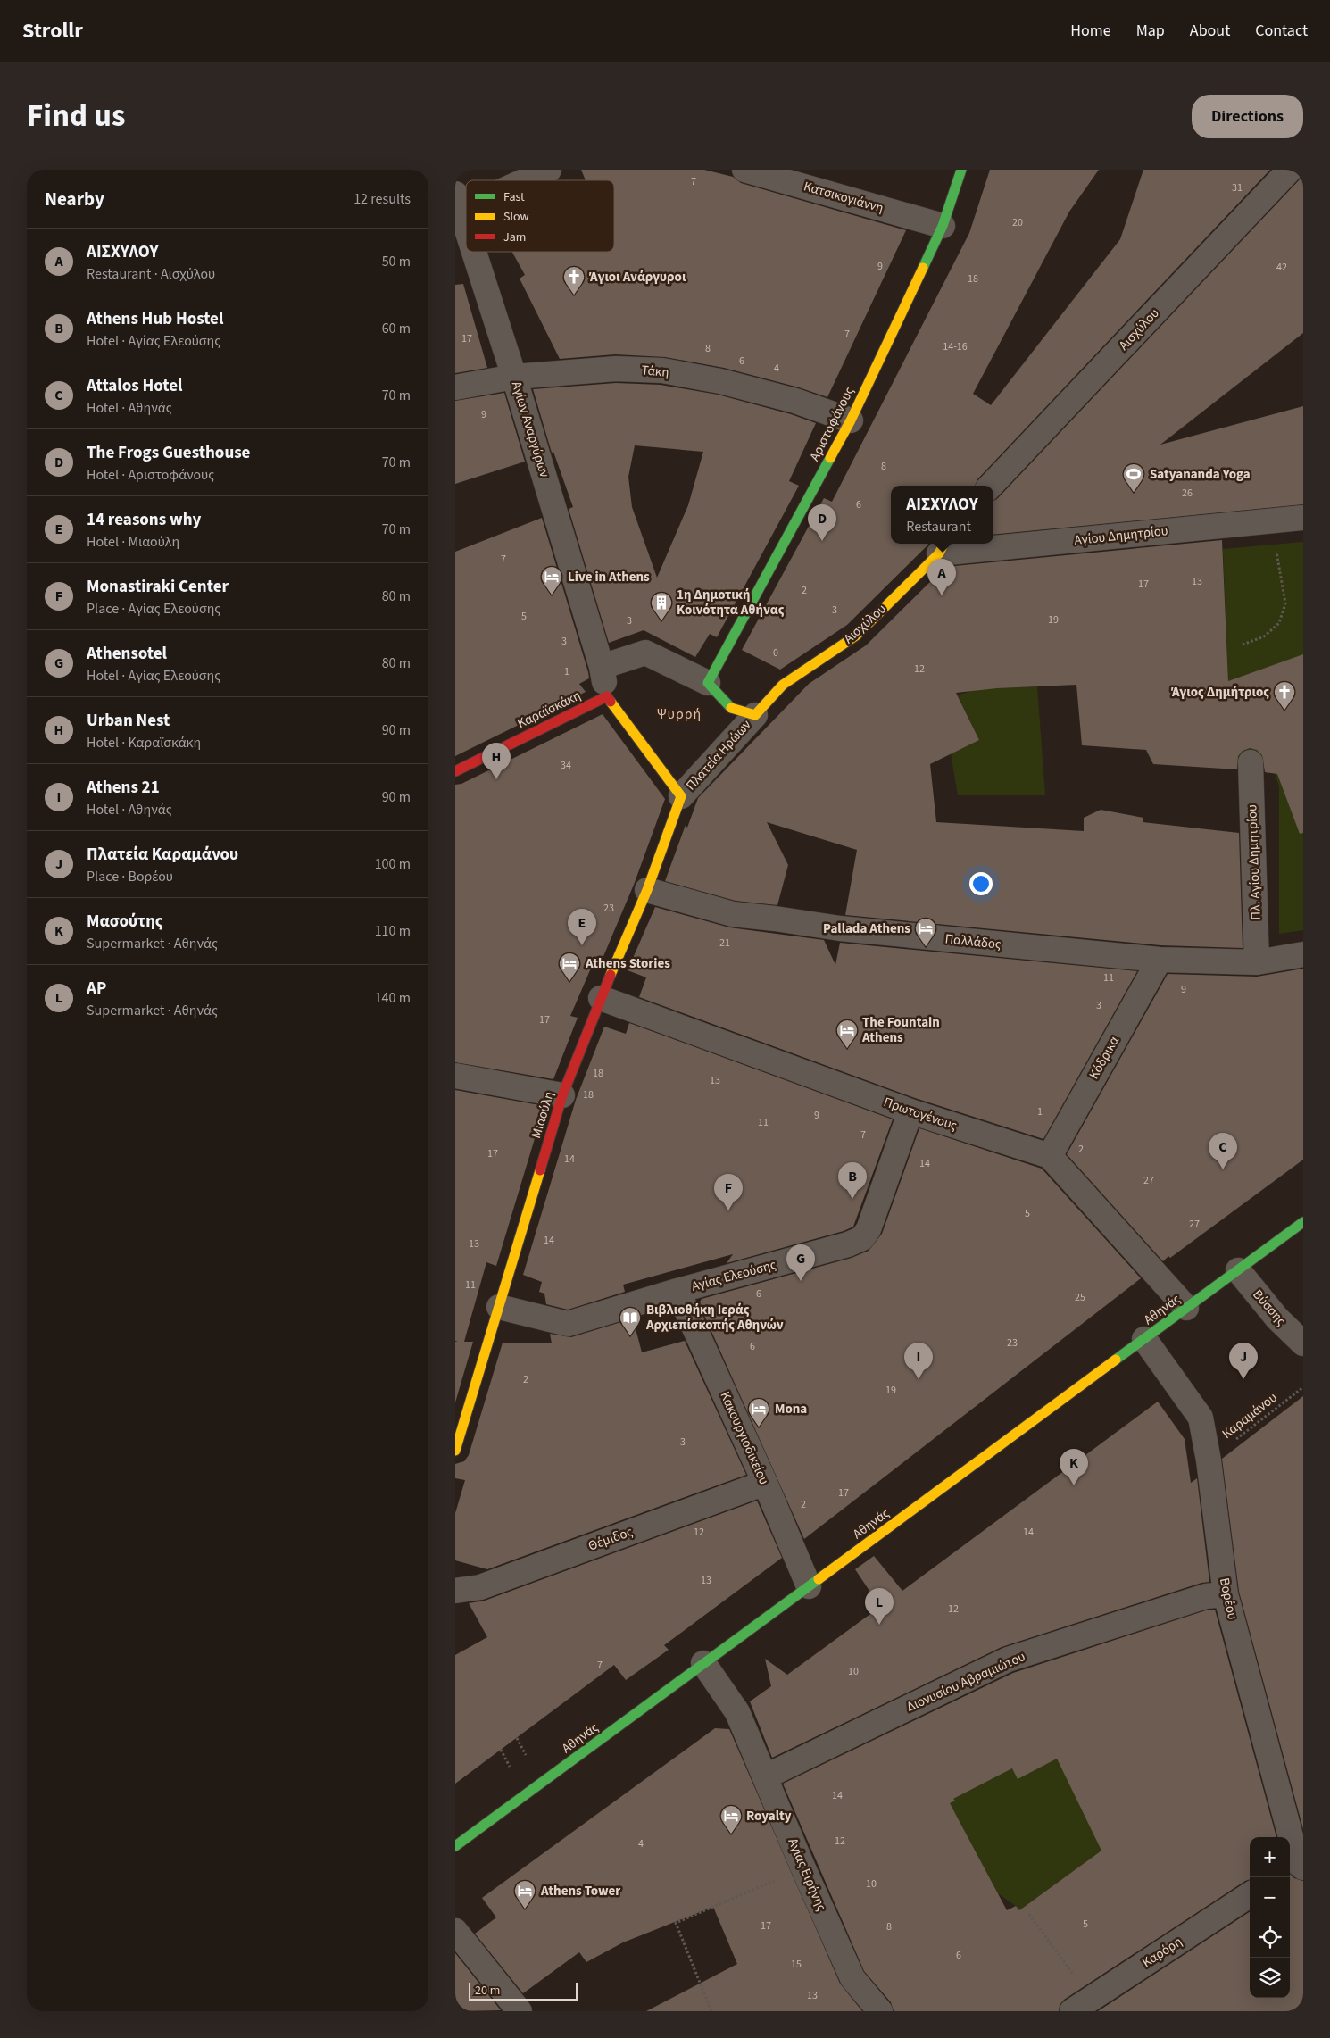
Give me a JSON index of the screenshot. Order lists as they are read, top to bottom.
{
  "streets": {
    "street": [
      "Κατσικογιάννη",
      "Αισχύλου",
      "Τάκη",
      "Αριστοφάνους",
      "Αγίων Αναργύρων",
      "Αγίου Δημητρίου",
      "Καραϊσκάκη",
      "Πλατεία Ηρώων",
      "Πλ. Αγίου Δημητρίου",
      "Παλλάδος",
      "Κόδρικα",
      "Πρωτογένους",
      "Μιαούλη",
      "Αγίας Ελεούσης",
      "Βύσσης",
      "Αθηνάς",
      "Κακουργιοδικείου",
      "Θέμιδος",
      "Βορέου",
      "Διονυσίου Αβραμιώτου",
      "Αγίας Ειρήνης",
      "Καρόρη"
    ],
    "path": ["Καραμάνου"]
  },
  "crossings": [
    ["Κατσικογιάννη", "Αριστοφάνους"],
    ["Αισχύλου", "Αγίου Δημητρίου"],
    ["Αισχύλου", "Πλατεία Ηρώων"],
    ["Τάκη", "Αριστοφάνους"],
    ["Τάκη", "Αγίων Αναργύρων"],
    ["Αριστοφάνους", "Πλατεία Ηρώων"],
    ["Αγίων Αναργύρων", "Πλατεία Ηρώων"],
    ["Καραϊσκάκη", "Πλατεία Ηρώων"],
    ["Πλατεία Ηρώων", "Μιαούλη"],
    ["Πλ. Αγίου Δημητρίου", "Παλλάδος"],
    ["Παλλάδος", "Κόδρικα"],
    ["Παλλάδος", "Μιαούλη"],
    ["Κόδρικα", "Πρωτογένους"],
    ["Πρωτογένους", "Μιαούλη"],
    ["Πρωτογένους", "Αγίας Ελεούσης"],
    ["Μιαούλη", "Αγίας Ελεούσης"],
    ["Αγίας Ελεούσης", "Κακουργιοδικείου"],
    ["Βύσσης", "Αθηνάς"],
    ["Αθηνάς", "Κακουργιοδικείου"],
    ["Αθηνάς", "Βορέου"],
    ["Αθηνάς", "Αγίας Ειρήνης"],
    ["Καραμάνου", "Βορέου"],
    ["Κακουργιοδικείου", "Θέμιδος"],
    ["Βορέου", "Διονυσίου Αβραμιώτου"],
    ["Διονυσίου Αβραμιώτου", "Αγίας Ειρήνης"]
  ],
  "districts": ["Ψυρρή"],
  "places": {
    "church": ["Άγιοι Ανάργυροι", "Άγιος Δημήτριος"],
    "sports": ["Satyananda Yoga"],
    "hotel": [
      "Live in Athens",
      "Pallada Athens",
      "Athens Stories",
      "The Fountain Athens",
      "Mona",
      "Royalty",
      "Athens Tower"
    ],
    "building": ["1η Δημοτική Κοινότητα Αθήνας"],
    "library": ["Βιβλιοθήκη Ιεράς Αρχιεπίσκοπής Αθηνών"]
  },
  "house_numbers": [
    "7",
    "31",
    "20",
    "9",
    "42",
    "18",
    "7",
    "17",
    "14-16",
    "8",
    "6",
    "4",
    "9",
    "8",
    "26",
    "6",
    "7",
    "13",
    "17",
    "2",
    "3",
    "5",
    "19",
    "3",
    "3",
    "0",
    "12",
    "1",
    "34",
    "23",
    "21",
    "11",
    "9",
    "3",
    "17",
    "18",
    "13",
    "18",
    "1",
    "9",
    "11",
    "7",
    "2",
    "17",
    "14",
    "14",
    "27",
    "5",
    "27",
    "14",
    "13",
    "11",
    "6",
    "25",
    "23",
    "6",
    "2",
    "19",
    "3",
    "17",
    "2",
    "12",
    "14",
    "13",
    "12",
    "7",
    "10",
    "14",
    "12",
    "4",
    "10",
    "5",
    "17",
    "8",
    "6",
    "15",
    "13"
  ],
  "legend": ["Fast", "Slow", "Jam"],
  "scale_bar": "20 m",
  "page": {
    "header": "Strollr",
    "nav": [
      "Home",
      "Map",
      "About",
      "Contact"
    ],
    "title": "Find us",
    "buttons": "Directions",
    "heading": ["Nearby", "12 results"],
    "list": [
      {
        "mark": "A",
        "name": "ΑΙΣΧΥΛΟΥ",
        "note": "Restaurant · Αισχύλου",
        "value": "50 m"
      },
      {
        "mark": "B",
        "name": "Athens Hub Hostel",
        "note": "Hotel · Αγίας Ελεούσης",
        "value": "60 m"
      },
      {
        "mark": "C",
        "name": "Attalos Hotel",
        "note": "Hotel · Αθηνάς",
        "value": "70 m"
      },
      {
        "mark": "D",
        "name": "The Frogs Guesthouse",
        "note": "Hotel · Αριστοφάνους",
        "value": "70 m"
      },
      {
        "mark": "E",
        "name": "14 reasons why",
        "note": "Hotel · Μιαούλη",
        "value": "70 m"
      },
      {
        "mark": "F",
        "name": "Monastiraki Center",
        "note": "Place · Αγίας Ελεούσης",
        "value": "80 m"
      },
      {
        "mark": "G",
        "name": "Athensotel",
        "note": "Hotel · Αγίας Ελεούσης",
        "value": "80 m"
      },
      {
        "mark": "H",
        "name": "Urban Nest",
        "note": "Hotel · Καραϊσκάκη",
        "value": "90 m"
      },
      {
        "mark": "I",
        "name": "Athens 21",
        "note": "Hotel · Αθηνάς",
        "value": "90 m"
      },
      {
        "mark": "J",
        "name": "Πλατεία Καραμάνου",
        "note": "Place · Βορέου",
        "value": "100 m"
      },
      {
        "mark": "K",
        "name": "Μασούτης",
        "note": "Supermarket · Αθηνάς",
        "value": "110 m"
      },
      {
        "mark": "L",
        "name": "AP",
        "note": "Supermarket · Αθηνάς",
        "value": "140 m"
      }
    ],
    "popup": ["ΑΙΣΧΥΛΟΥ", "Restaurant"],
    "pins": [
      "D",
      "A",
      "H",
      "E",
      "C",
      "B",
      "F",
      "G",
      "I",
      "J",
      "K",
      "L"
    ],
    "map_buttons": ["+", "−"],
    "scale": "20 m"
  }
}
